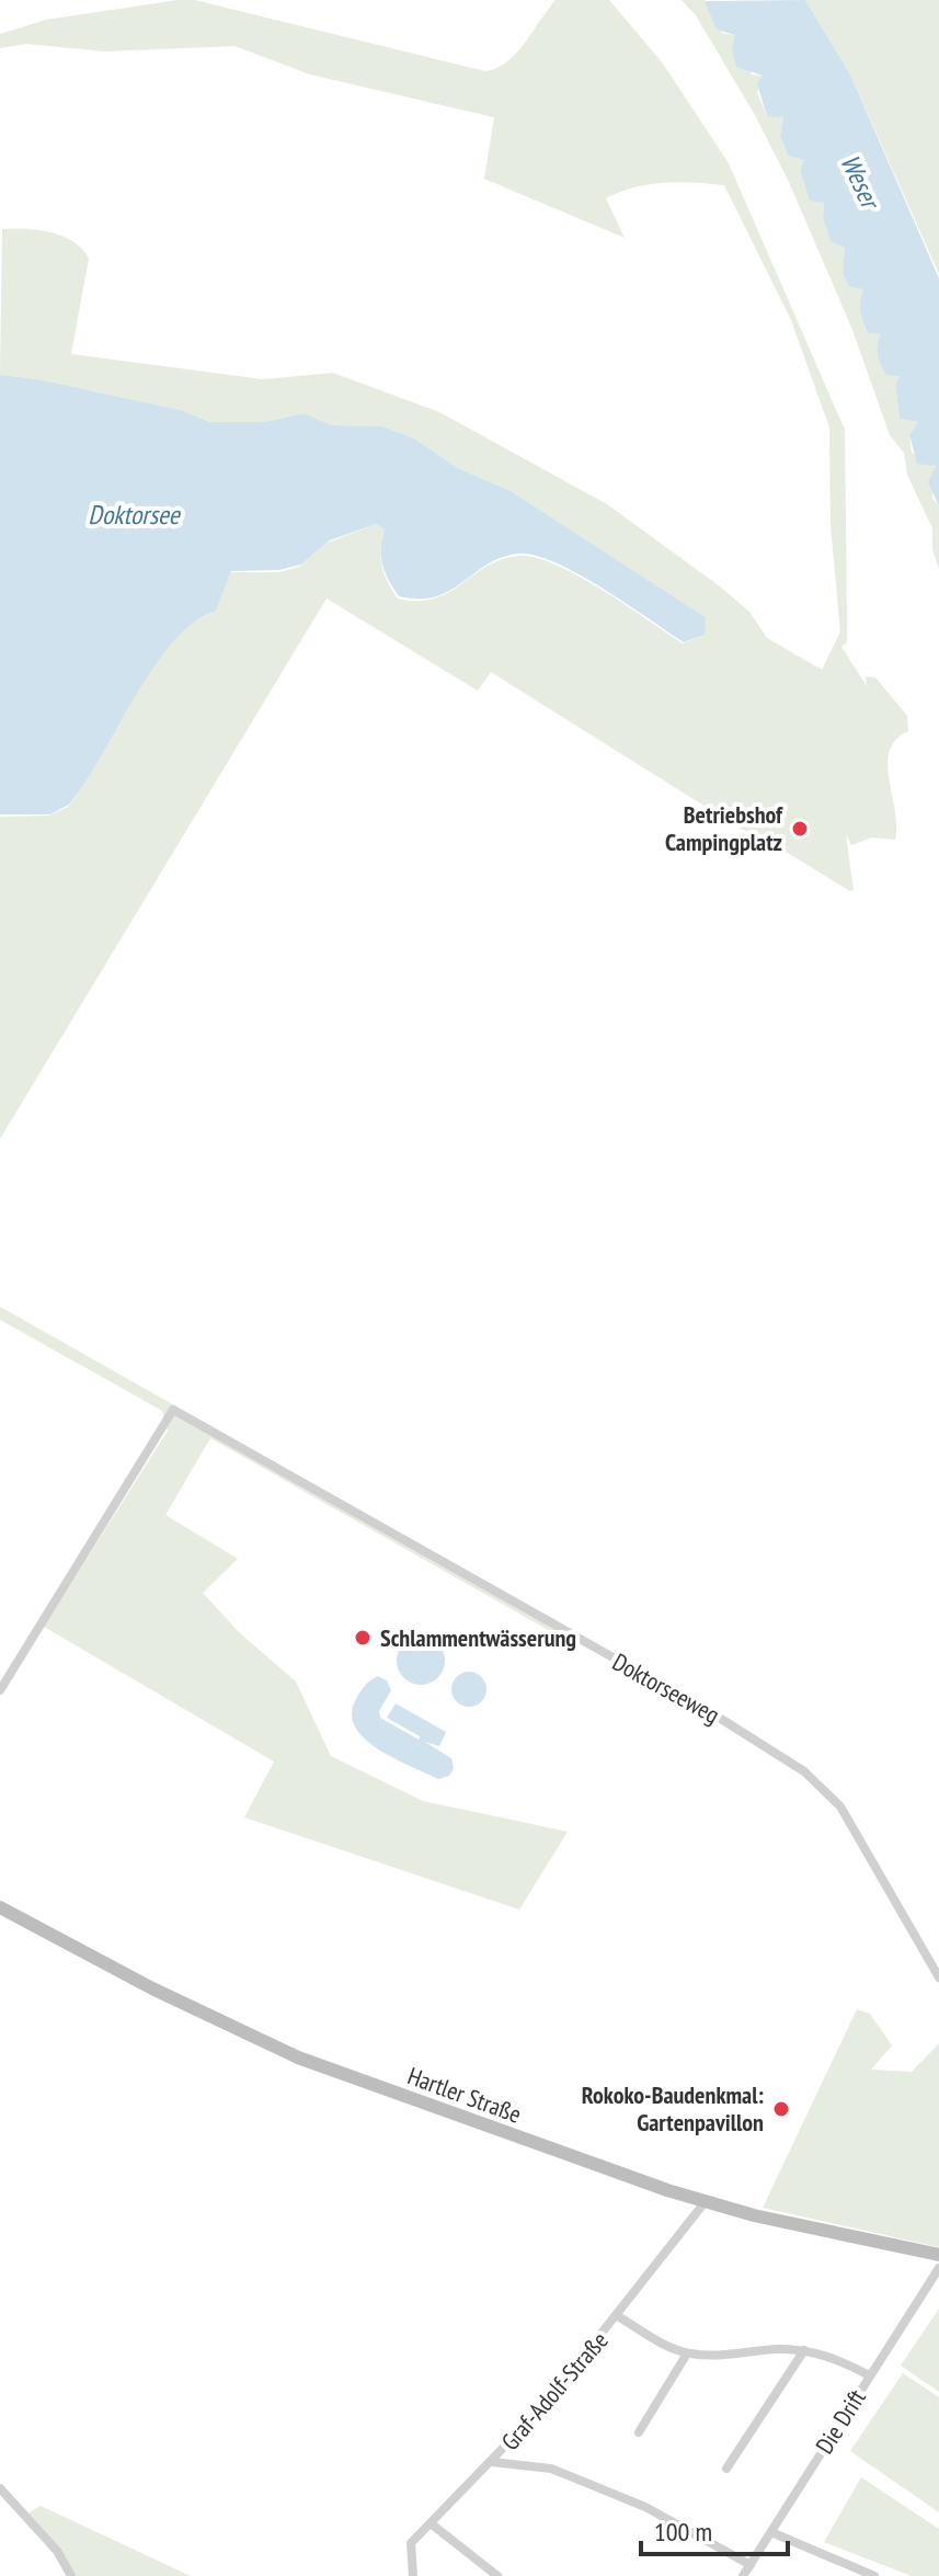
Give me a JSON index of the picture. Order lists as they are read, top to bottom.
{
  "streets": {
    "main road": ["Hartler Straße"],
    "street": ["Doktorseeweg", "Graf-Adolf-Straße", "Die Drift"]
  },
  "crossings": [
    ["Hartler Straße", "Graf-Adolf-Straße"]
  ],
  "water": ["Weser", "Doktorsee"],
  "places": ["Betriebshof Campingplatz", "Schlammentwässerung", "Rokoko-Baudenkmal: Gartenpavillon"],
  "scale_bar": "100 m"
}
